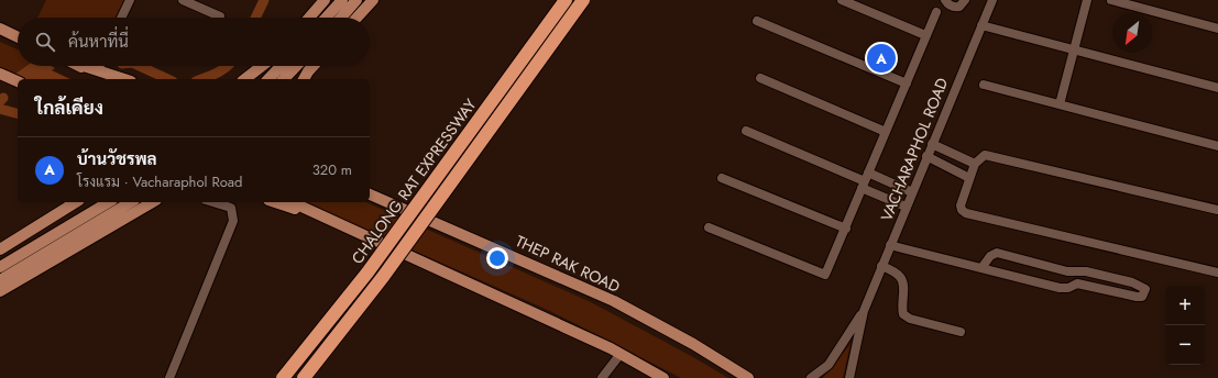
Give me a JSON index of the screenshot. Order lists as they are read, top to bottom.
{
  "streets": {
    "highway": ["CHALONG RAT EXPRESSWAY"],
    "main road": ["THEP RAK ROAD"],
    "street": ["VACHARAPHOL ROAD"]
  },
  "north": "bottom left",
  "page": {
    "search": "ค้นหาที่นี่",
    "pins": "A",
    "heading": "ใกล้เคียง",
    "list": [
      {
        "mark": "A",
        "name": "บ้านวัชรพล",
        "note": "โรงแรม · Vacharaphol Road",
        "value": "320 m"
      }
    ],
    "map_buttons": ["+", "−"]
  }
}
